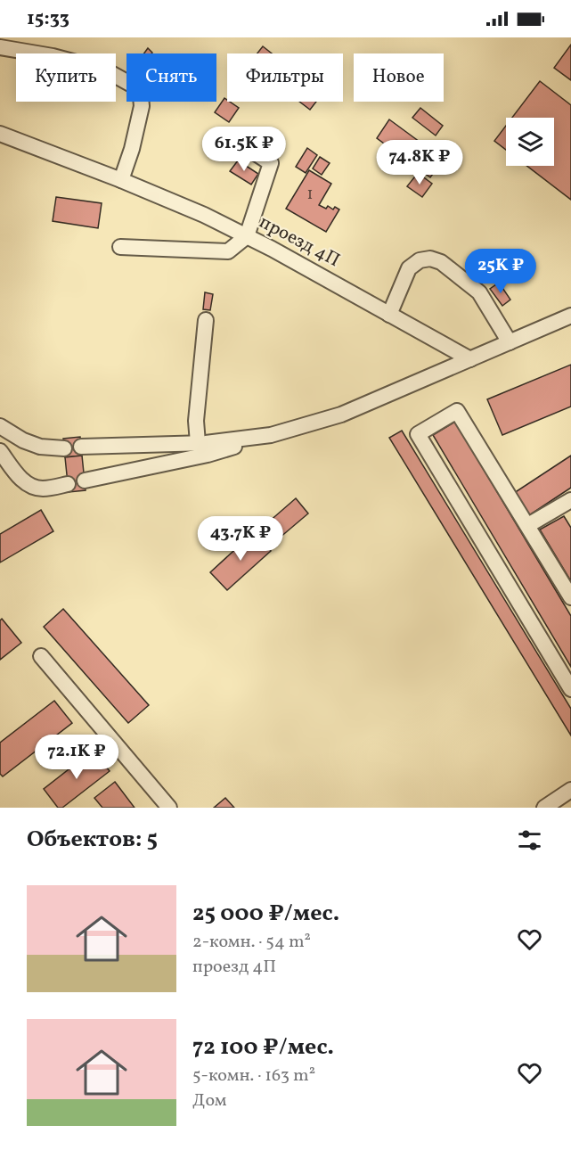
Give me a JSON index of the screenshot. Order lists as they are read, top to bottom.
{
  "streets": {
    "street": ["проезд 4П"]
  },
  "house_numbers": ["1"],
  "page": {
    "status": "15:33",
    "chip": [
      "Купить",
      "Снять",
      "Фильтры",
      "Новое"
    ],
    "price": [
      "61.5K ₽",
      "74.8K ₽",
      "25K ₽",
      "43.7K ₽",
      "72.1K ₽"
    ],
    "heading": "Объектов: 5",
    "list": [
      {
        "name": "25 000 ₽/мес.",
        "note": "2-комн. · 54 m² · проезд 4П"
      },
      {
        "name": "72 100 ₽/мес.",
        "note": "5-комн. · 163 m² · Дом"
      }
    ]
  }
}
